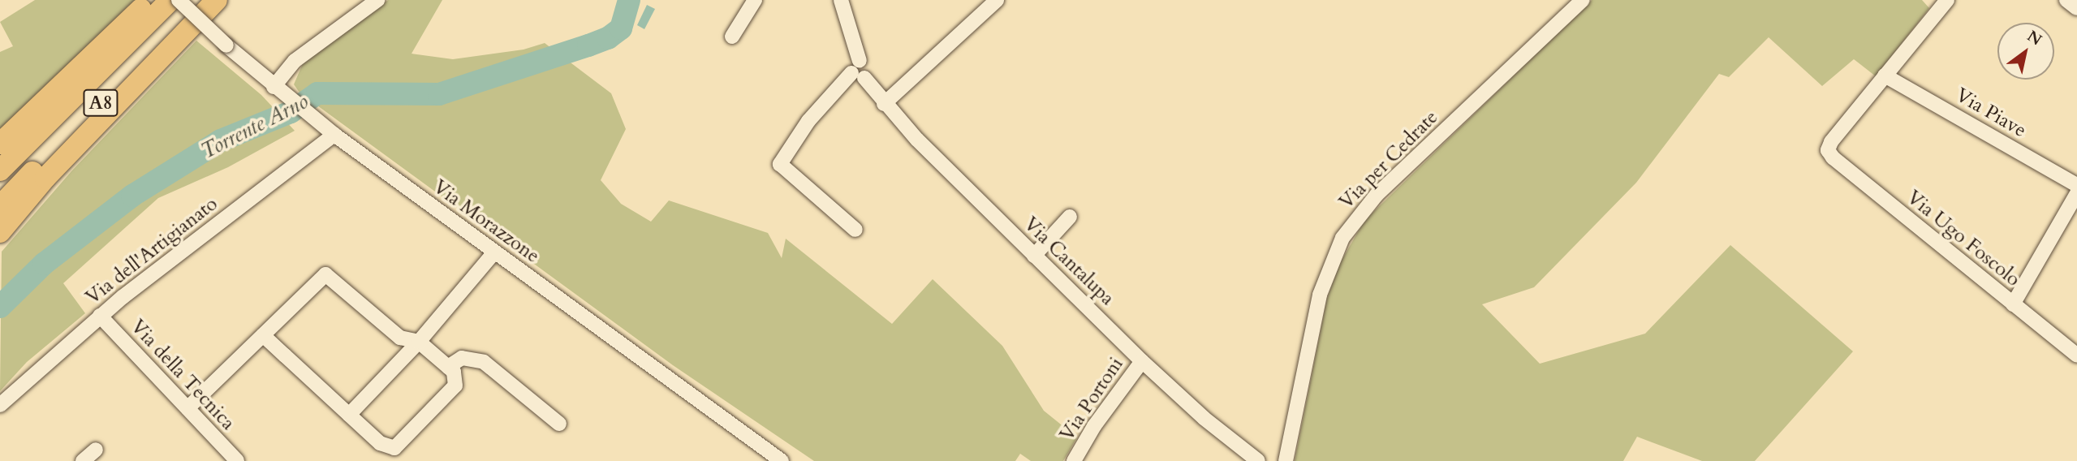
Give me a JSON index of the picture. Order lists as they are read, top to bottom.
{
  "streets": {
    "highway": ["A8"],
    "street": [
      "Via Piave",
      "Via per Cedrate",
      "Via Morazzone",
      "Via Ugo Foscolo",
      "Via dell'Artigianato",
      "Via Cantalupa",
      "Via della Tecnica",
      "Via Portoni"
    ]
  },
  "crossings": [
    ["Via Piave", "Via Ugo Foscolo"],
    ["Via Morazzone", "Via dell'Artigianato"],
    ["Via dell'Artigianato", "Via della Tecnica"],
    ["Via Cantalupa", "Via Portoni"]
  ],
  "water": ["Torrente Arno"],
  "north": "top right"
}
